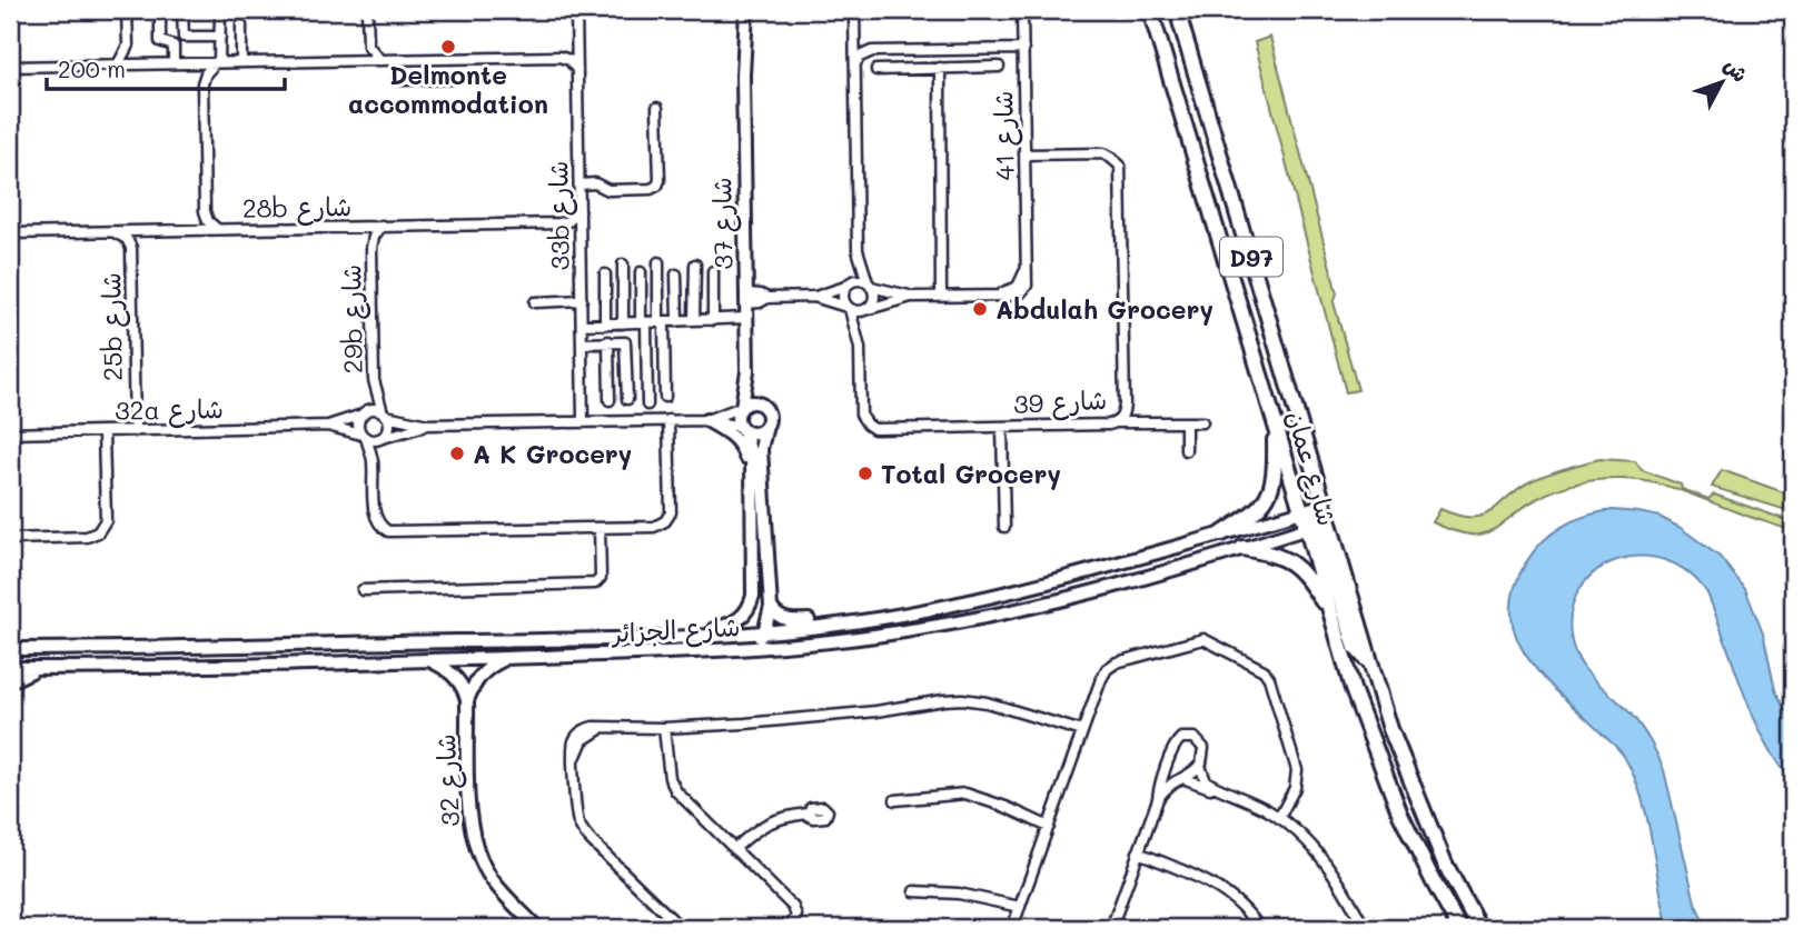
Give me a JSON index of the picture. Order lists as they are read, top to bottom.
{
  "streets": {
    "main road": [
      "شارع 37",
      "D97",
      "شارع عمان",
      "شارع الجزائر",
      "شارع 32"
    ],
    "street": [
      "شارع 41",
      "28b شارع",
      "33b شارع",
      "29b شارع",
      "25b شارع",
      "شارع 39",
      "32a شارع"
    ]
  },
  "crossings": [
    ["شارع 41", "شارع 39"],
    ["28b شارع", "33b شارع"],
    ["28b شارع", "29b شارع"],
    ["28b شارع", "25b شارع"],
    ["29b شارع", "32a شارع"],
    ["25b شارع", "32a شارع"],
    ["شارع عمان", "شارع الجزائر"],
    ["شارع الجزائر", "شارع 32"]
  ],
  "places": [
    "Delmonte accommodation",
    "Abdulah Grocery",
    "A K Grocery",
    "Total Grocery"
  ],
  "scale_bar": "200 m",
  "north": "top right"
}
